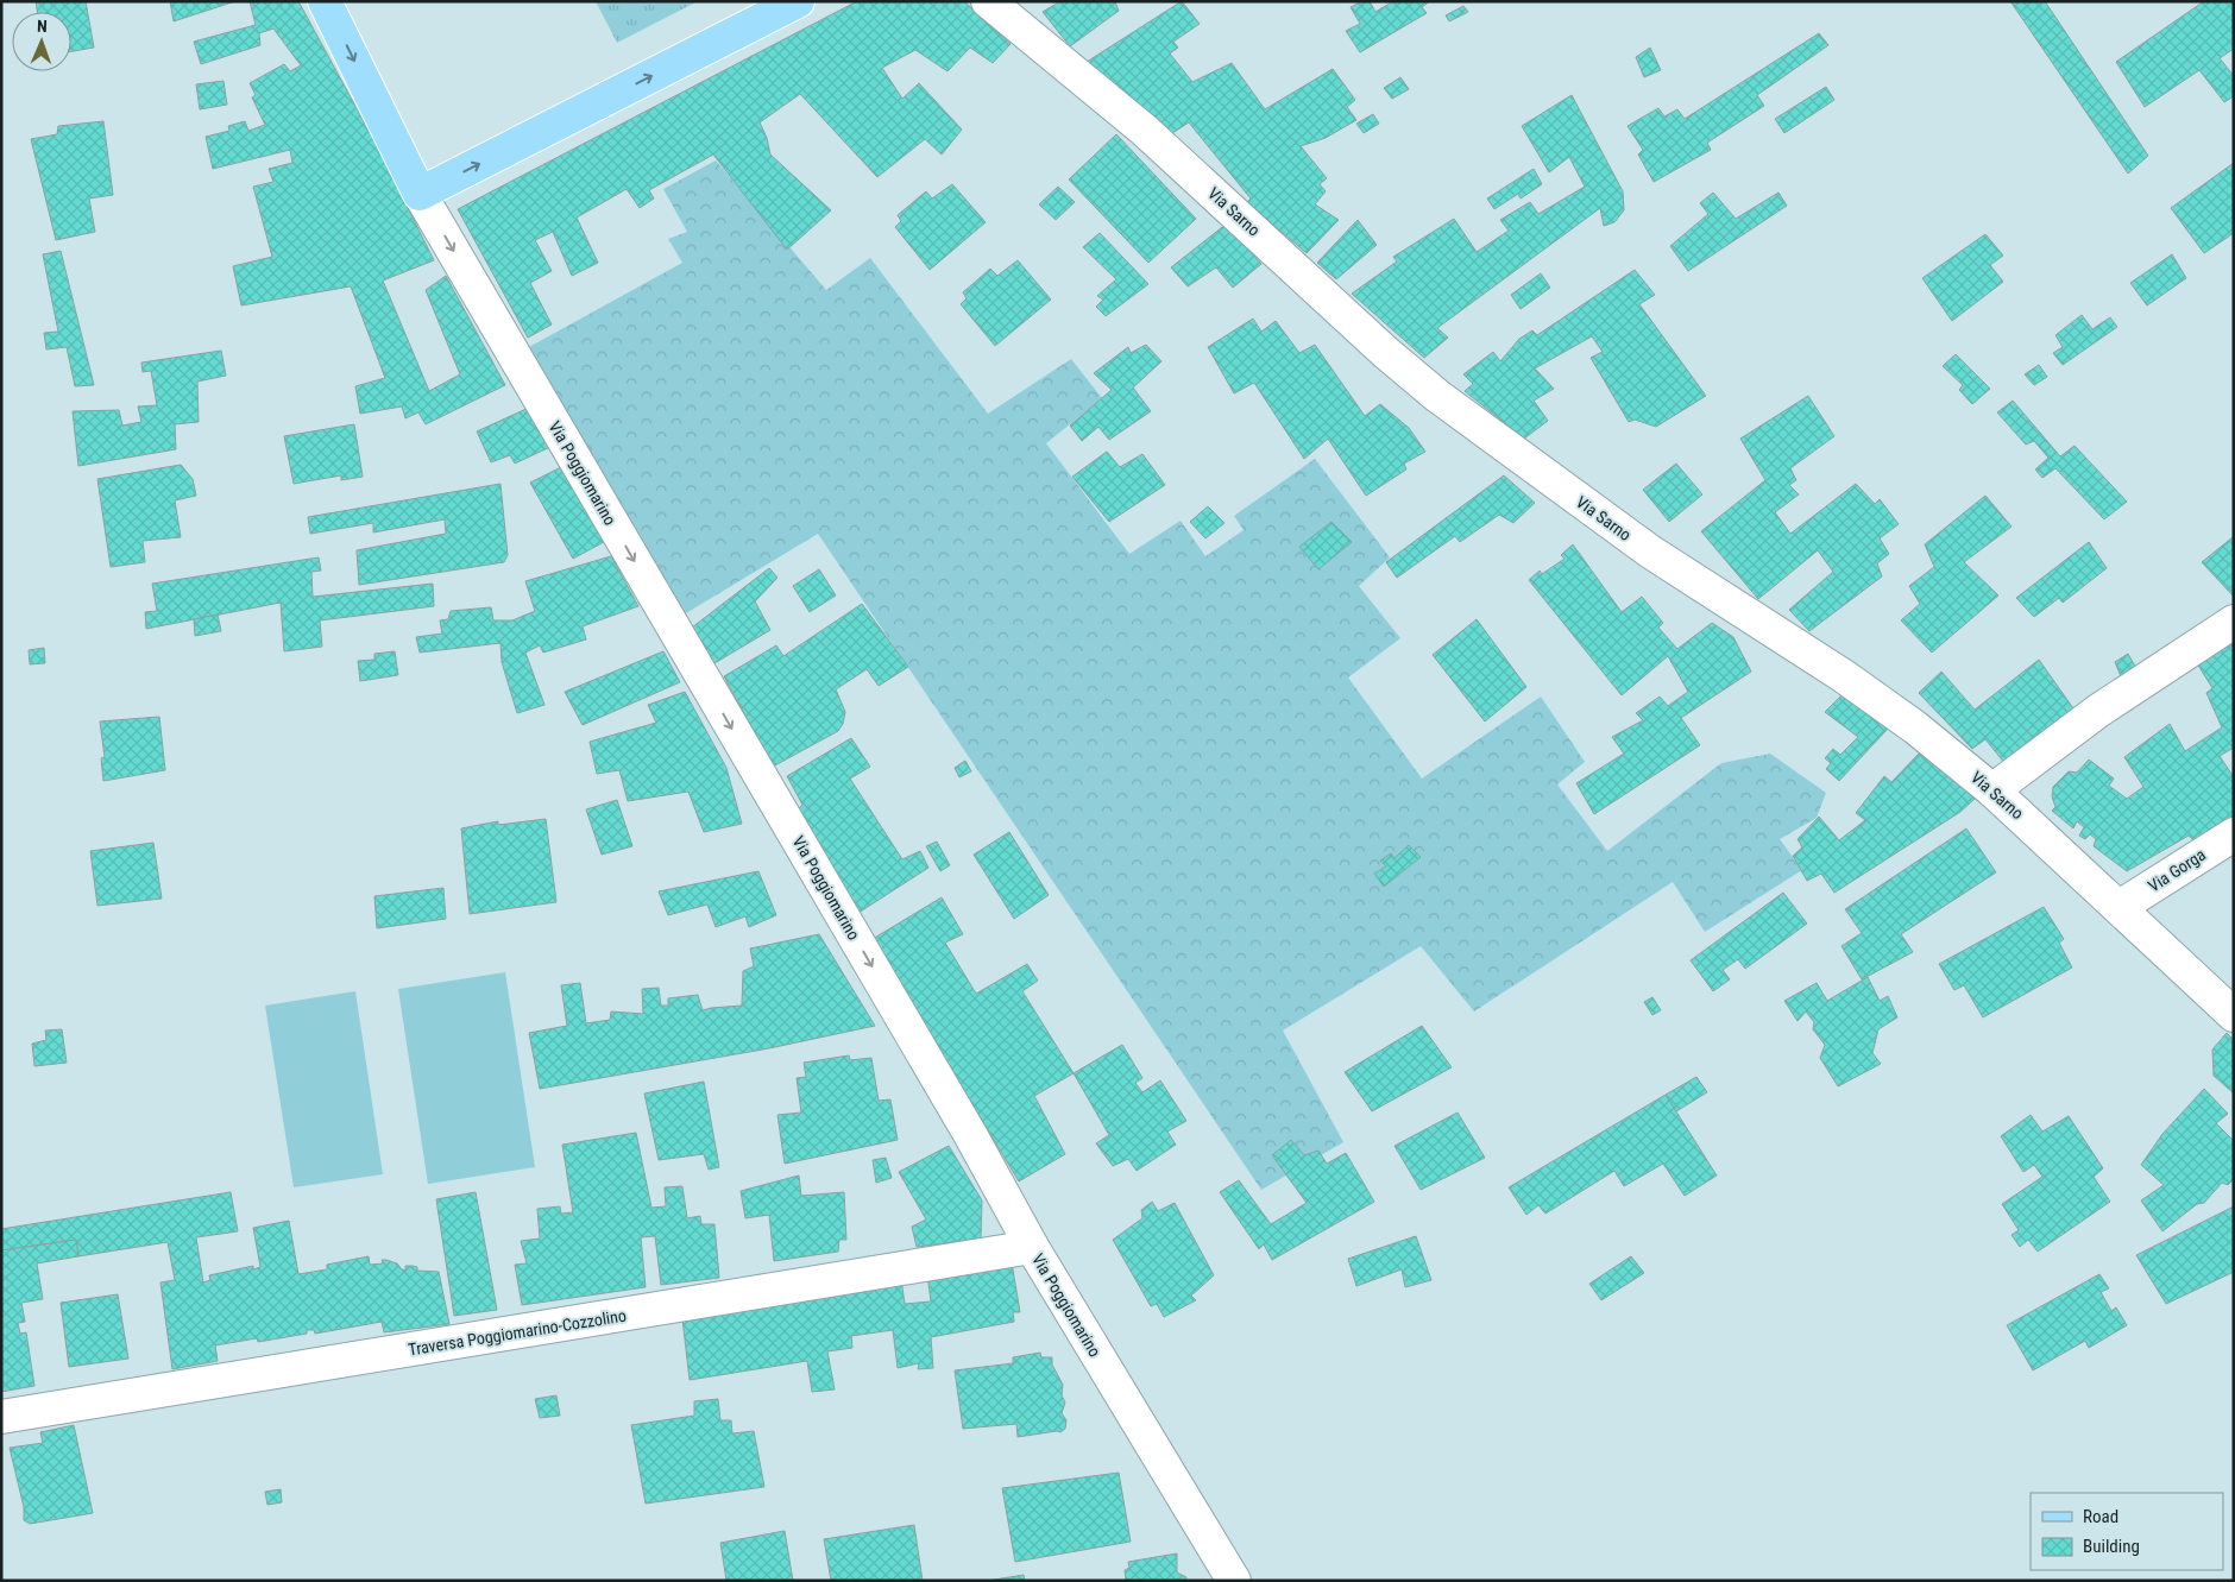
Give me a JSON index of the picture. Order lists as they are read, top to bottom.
{
  "streets": {
    "street": [
      "Via Sarno",
      "Via Poggiomarino",
      "Via Gorga",
      "Traversa Poggiomarino-Cozzolino"
    ]
  },
  "crossings": [
    ["Via Sarno", "Via Gorga"],
    ["Via Poggiomarino", "Traversa Poggiomarino-Cozzolino"]
  ],
  "one_way": ["Via Poggiomarino"],
  "legend": ["Road", "Building"],
  "north": "top"
}
